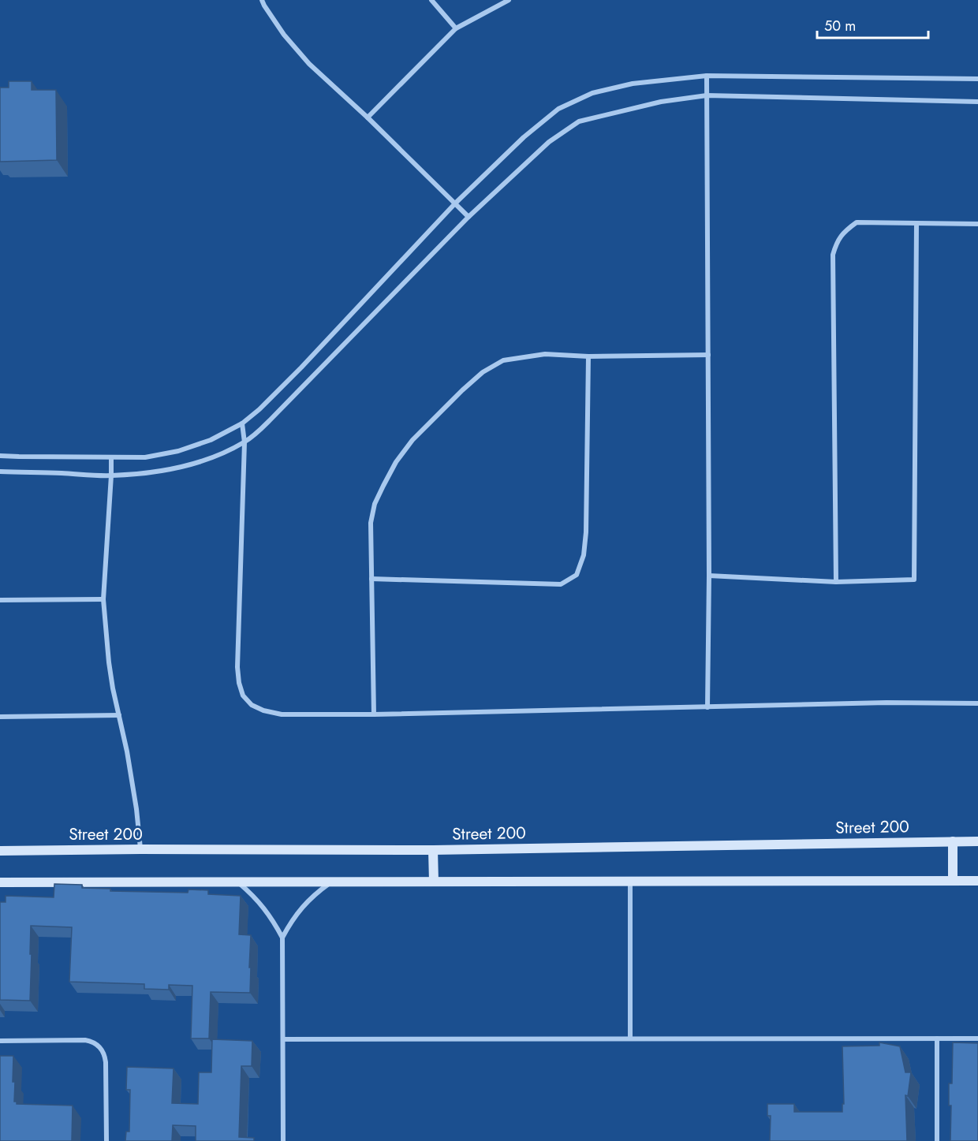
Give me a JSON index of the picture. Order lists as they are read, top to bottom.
{
  "streets": {
    "street": ["Street 200"]
  },
  "scale_bar": "50 m"
}
